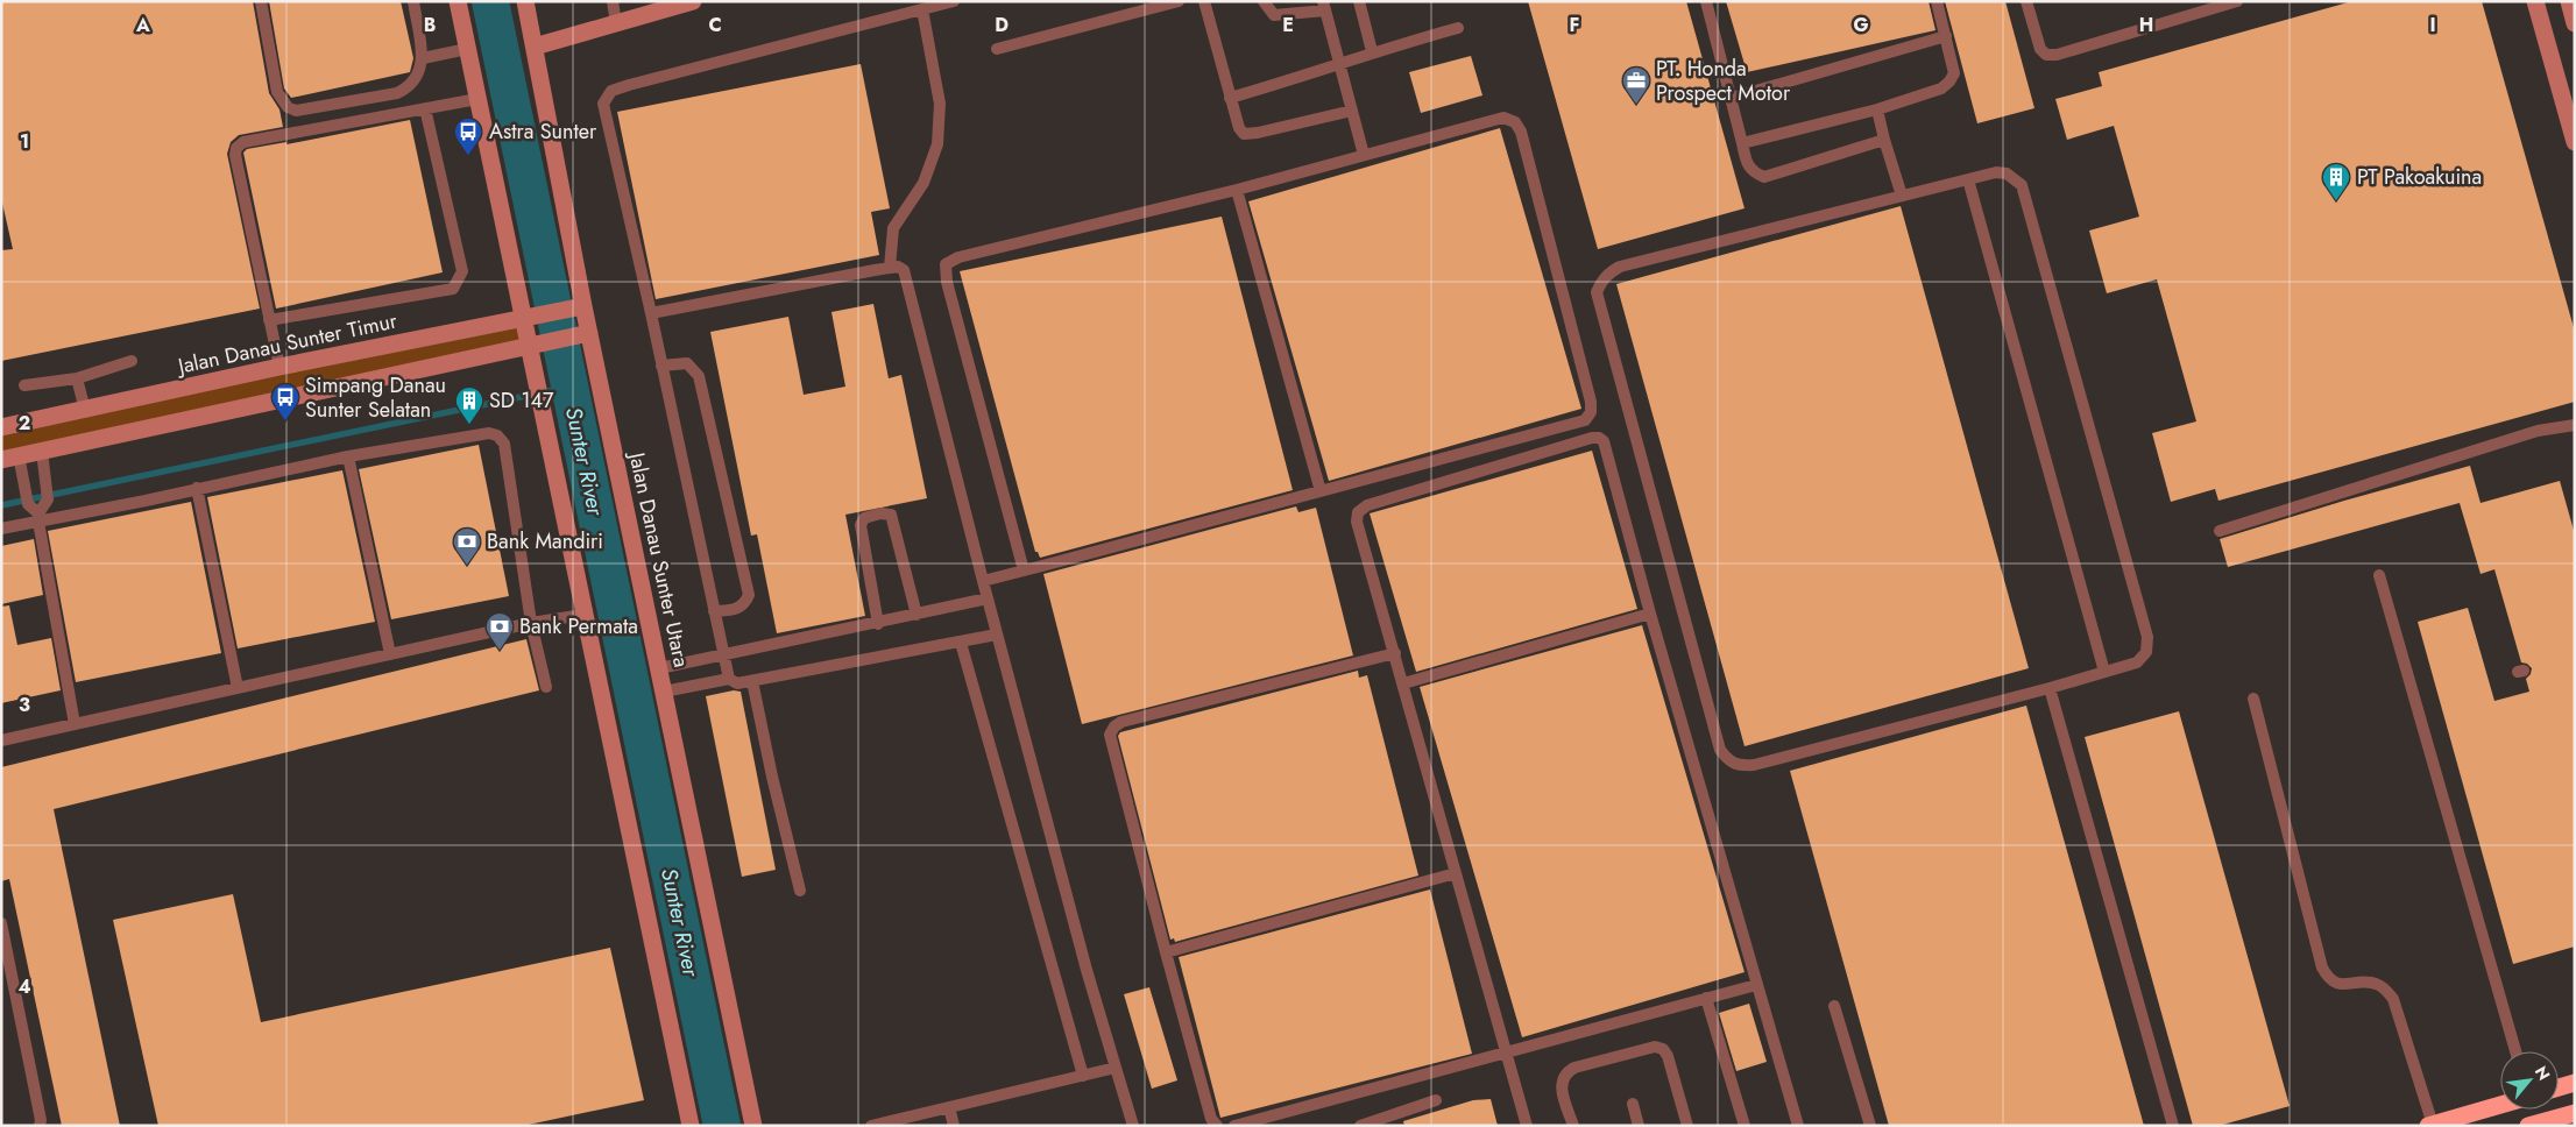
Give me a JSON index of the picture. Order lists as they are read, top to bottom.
{
  "streets": {
    "main road": ["Jalan Danau Sunter Timur", "Jalan Danau Sunter Utara"]
  },
  "crossings": [
    ["Jalan Danau Sunter Timur", "Jalan Danau Sunter Utara"]
  ],
  "water": ["Sunter River"],
  "places": {
    "office": ["PT. Honda Prospect Motor"],
    "bus stop": ["Astra Sunter", "Simpang Danau Sunter Selatan"],
    "building": ["PT Pakoakuina", "SD 147"],
    "bank": ["Bank Mandiri", "Bank Permata"]
  },
  "north": "top right",
  "grid": {
    "columns": [
      "A",
      "B",
      "C",
      "D",
      "E",
      "F",
      "G",
      "H",
      "I"
    ],
    "rows": [
      "1",
      "2",
      "3",
      "4"
    ]
  }
}
